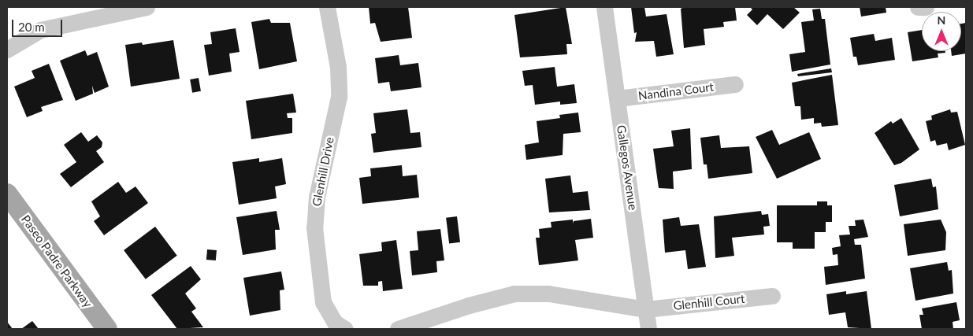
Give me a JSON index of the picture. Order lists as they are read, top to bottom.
{
  "streets": {
    "main road": ["Paseo Padre Parkway"],
    "street": [
      "Nandina Court",
      "Gallegos Avenue",
      "Glenhill Drive",
      "Glenhill Court"
    ]
  },
  "crossings": [
    ["Nandina Court", "Gallegos Avenue"],
    ["Gallegos Avenue", "Glenhill Court"]
  ],
  "scale_bar": "20 m",
  "north": "top"
}
